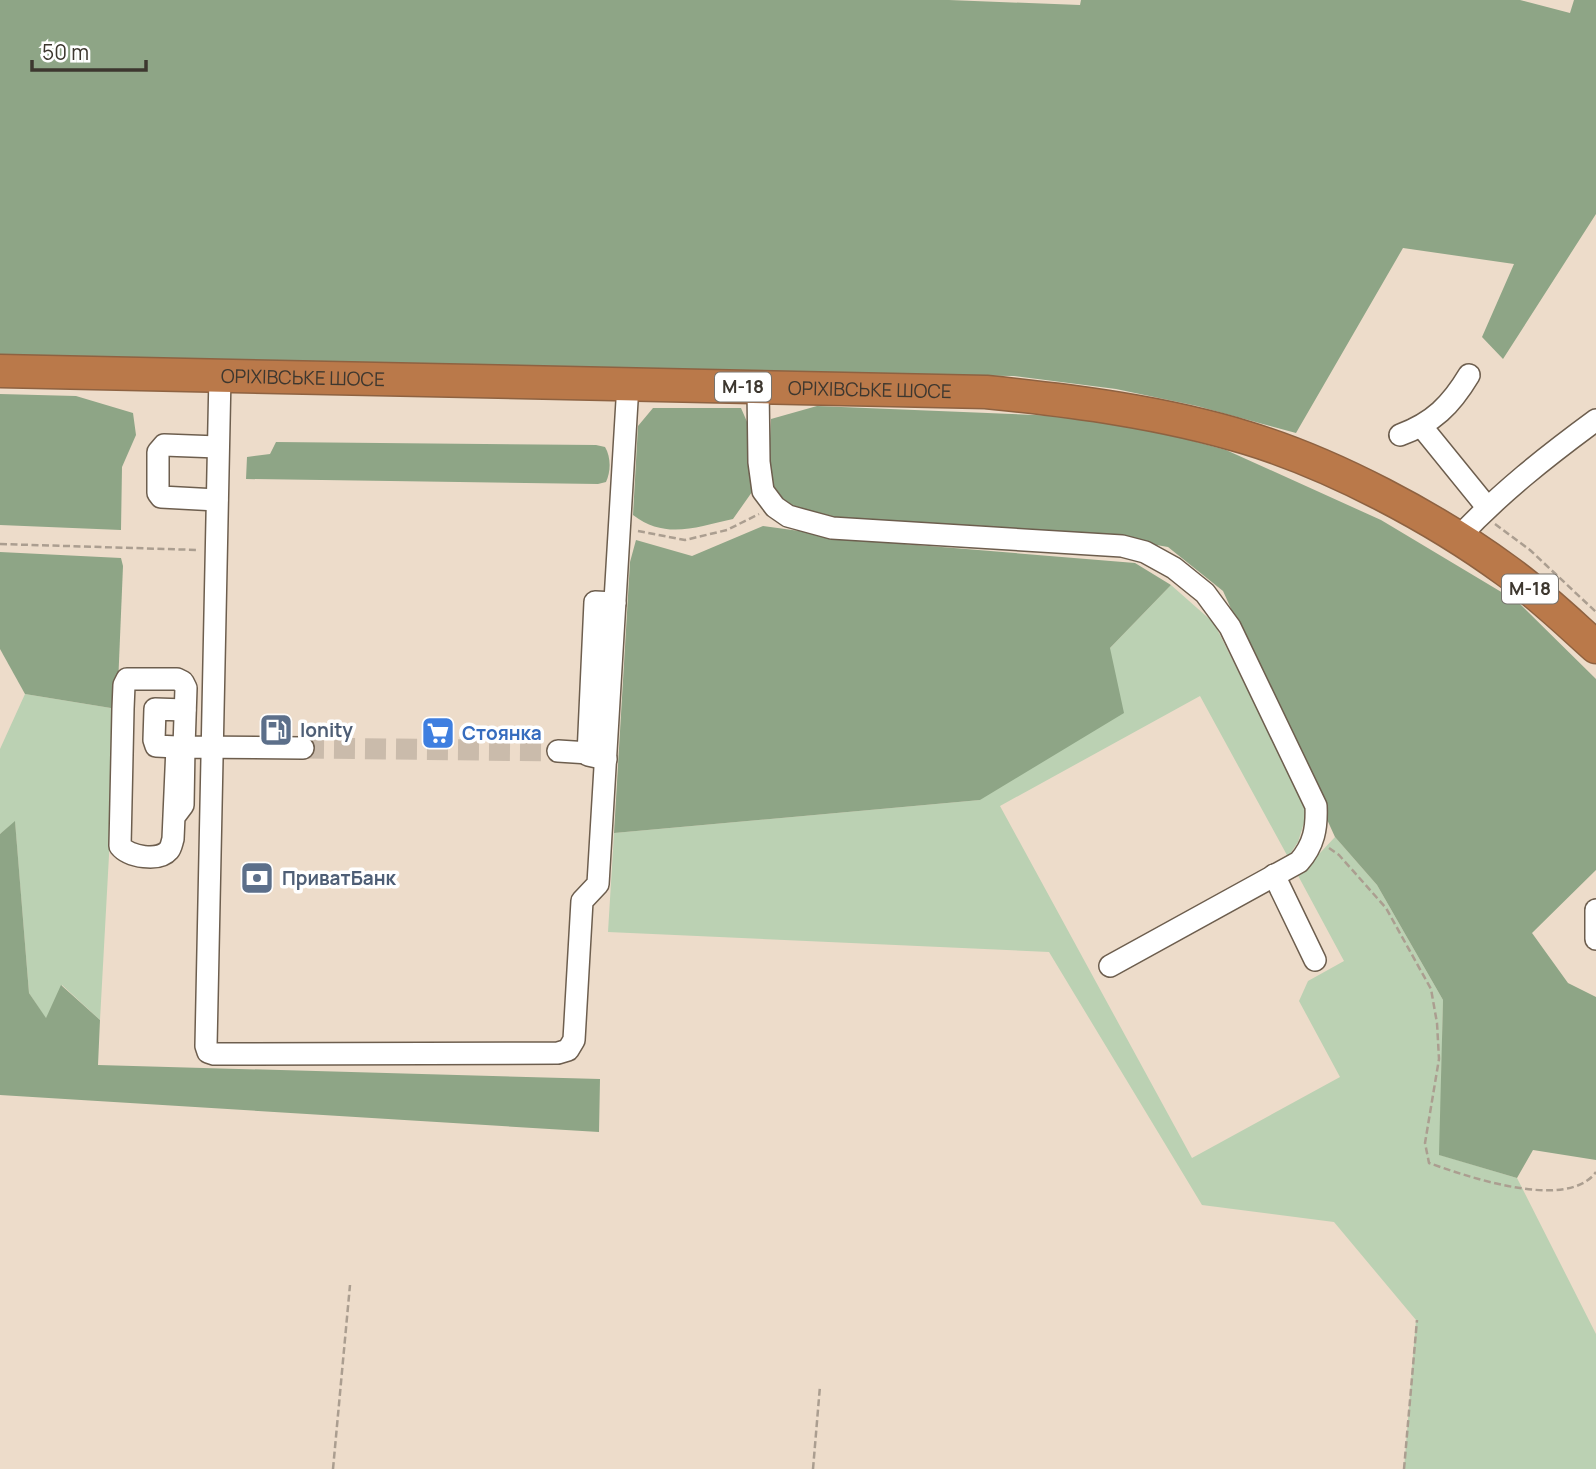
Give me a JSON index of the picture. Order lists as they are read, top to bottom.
{
  "streets": {
    "highway": ["ОРІХІВСЬКЕ ШОСЕ", "М-18"]
  },
  "crossings": [
    ["ОРІХІВСЬКЕ ШОСЕ", "М-18"]
  ],
  "places": {
    "fuel station": ["Ionity"],
    "supermarket": ["Стоянка"],
    "bank": ["ПриватБанк"]
  },
  "scale_bar": "50 m"
}
